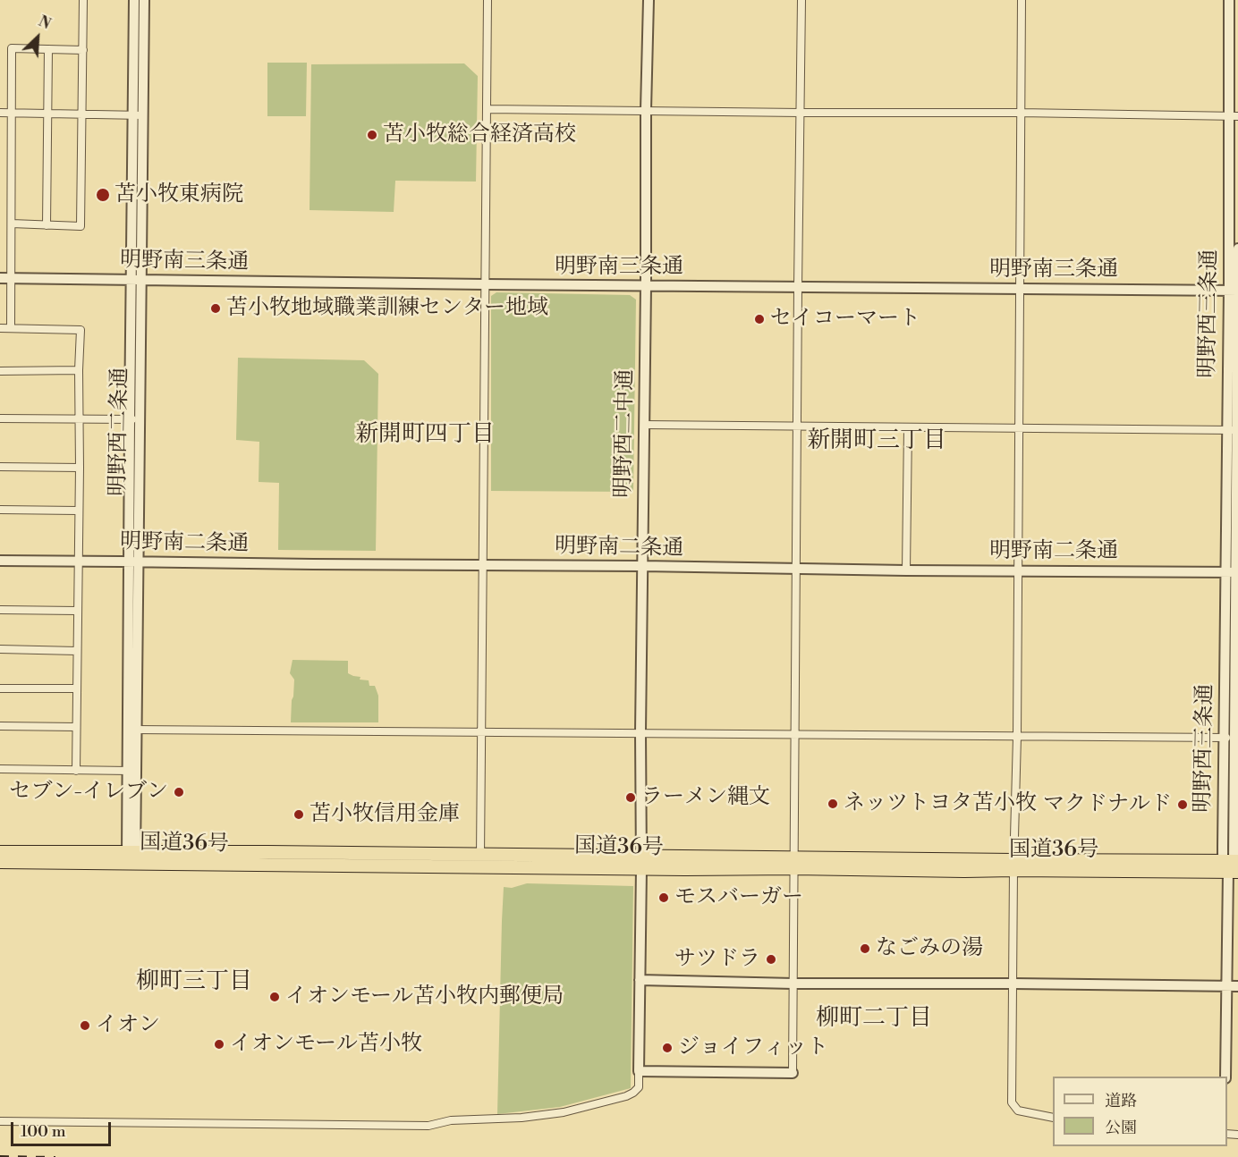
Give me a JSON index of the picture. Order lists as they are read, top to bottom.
{
  "streets": {
    "highway": ["国道36号"],
    "street": [
      "明野南三条通",
      "明野西三条通",
      "明野西二条通",
      "明野西二中通",
      "明野南二条通"
    ]
  },
  "crossings": [
    ["明野南三条通", "明野西三条通"],
    ["明野南三条通", "明野西二条通"],
    ["明野南三条通", "明野西二中通"],
    ["明野西三条通", "明野南二条通"],
    ["明野西三条通", "国道36号"],
    ["明野西二条通", "明野南二条通"],
    ["明野西二条通", "国道36号"],
    ["明野西二中通", "明野南二条通"],
    ["明野西二中通", "国道36号"]
  ],
  "districts": [
    "新開町四丁目",
    "新開町三丁目",
    "柳町三丁目",
    "柳町二丁目"
  ],
  "places": [
    "苫小牧総合経済高校",
    "苫小牧東病院",
    "苫小牧地域職業訓練センター地域",
    "セイコーマート",
    "セブン-イレブン",
    "ラーメン縄文",
    "ネッツトヨタ苫小牧",
    "マクドナルド",
    "苫小牧信用金庫",
    "モスバーガー",
    "なごみの湯",
    "サツドラ",
    "イオンモール苫小牧内郵便局",
    "イオン",
    "イオンモール苫小牧",
    "ジョイフィット"
  ],
  "legend": ["道路", "公園"],
  "scale_bar": "100 m",
  "north": "top right"
}
